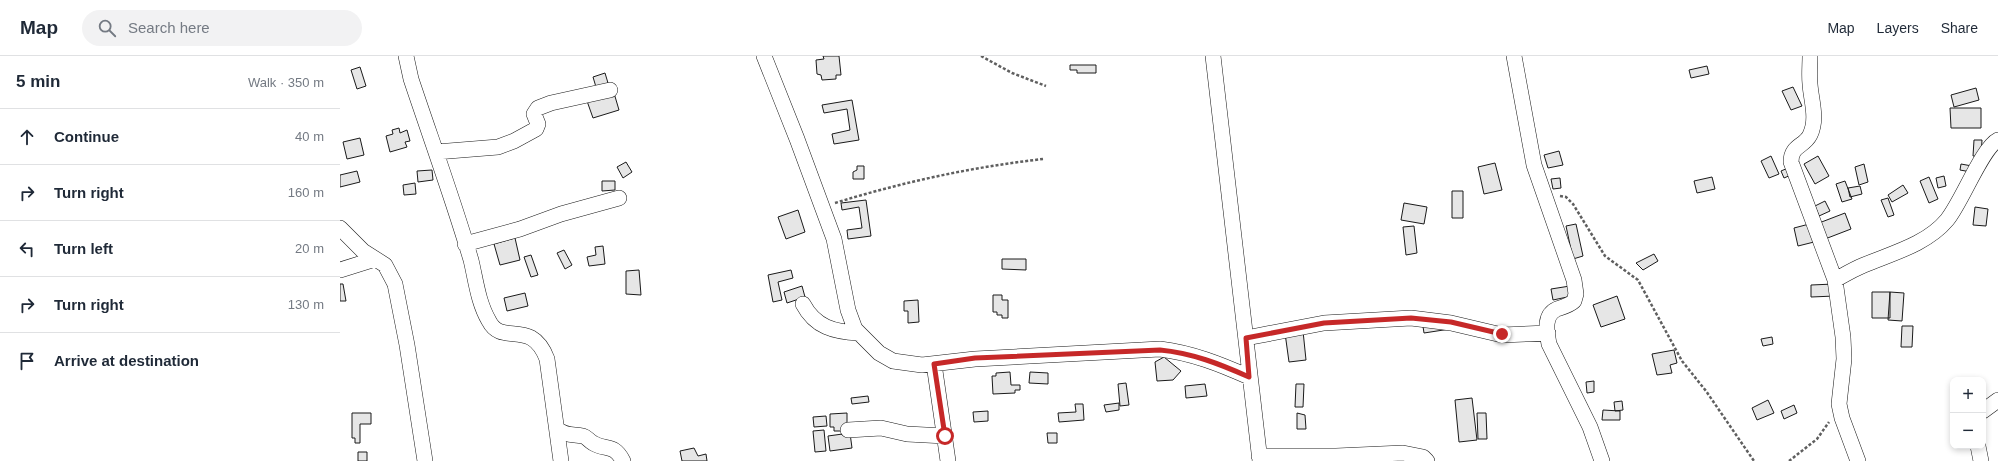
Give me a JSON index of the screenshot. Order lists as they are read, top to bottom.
{
  "page": {
    "header": "Map",
    "search": "Search here",
    "nav": ["Map", "Layers", "Share"],
    "heading": ["5 min", "Walk · 350 m"],
    "list": [
      ["Continue", "40 m"],
      ["Turn right", "160 m"],
      ["Turn left", "20 m"],
      ["Turn right", "130 m"],
      "Arrive at destination"
    ],
    "map_buttons": ["+", "−"]
  }
}
